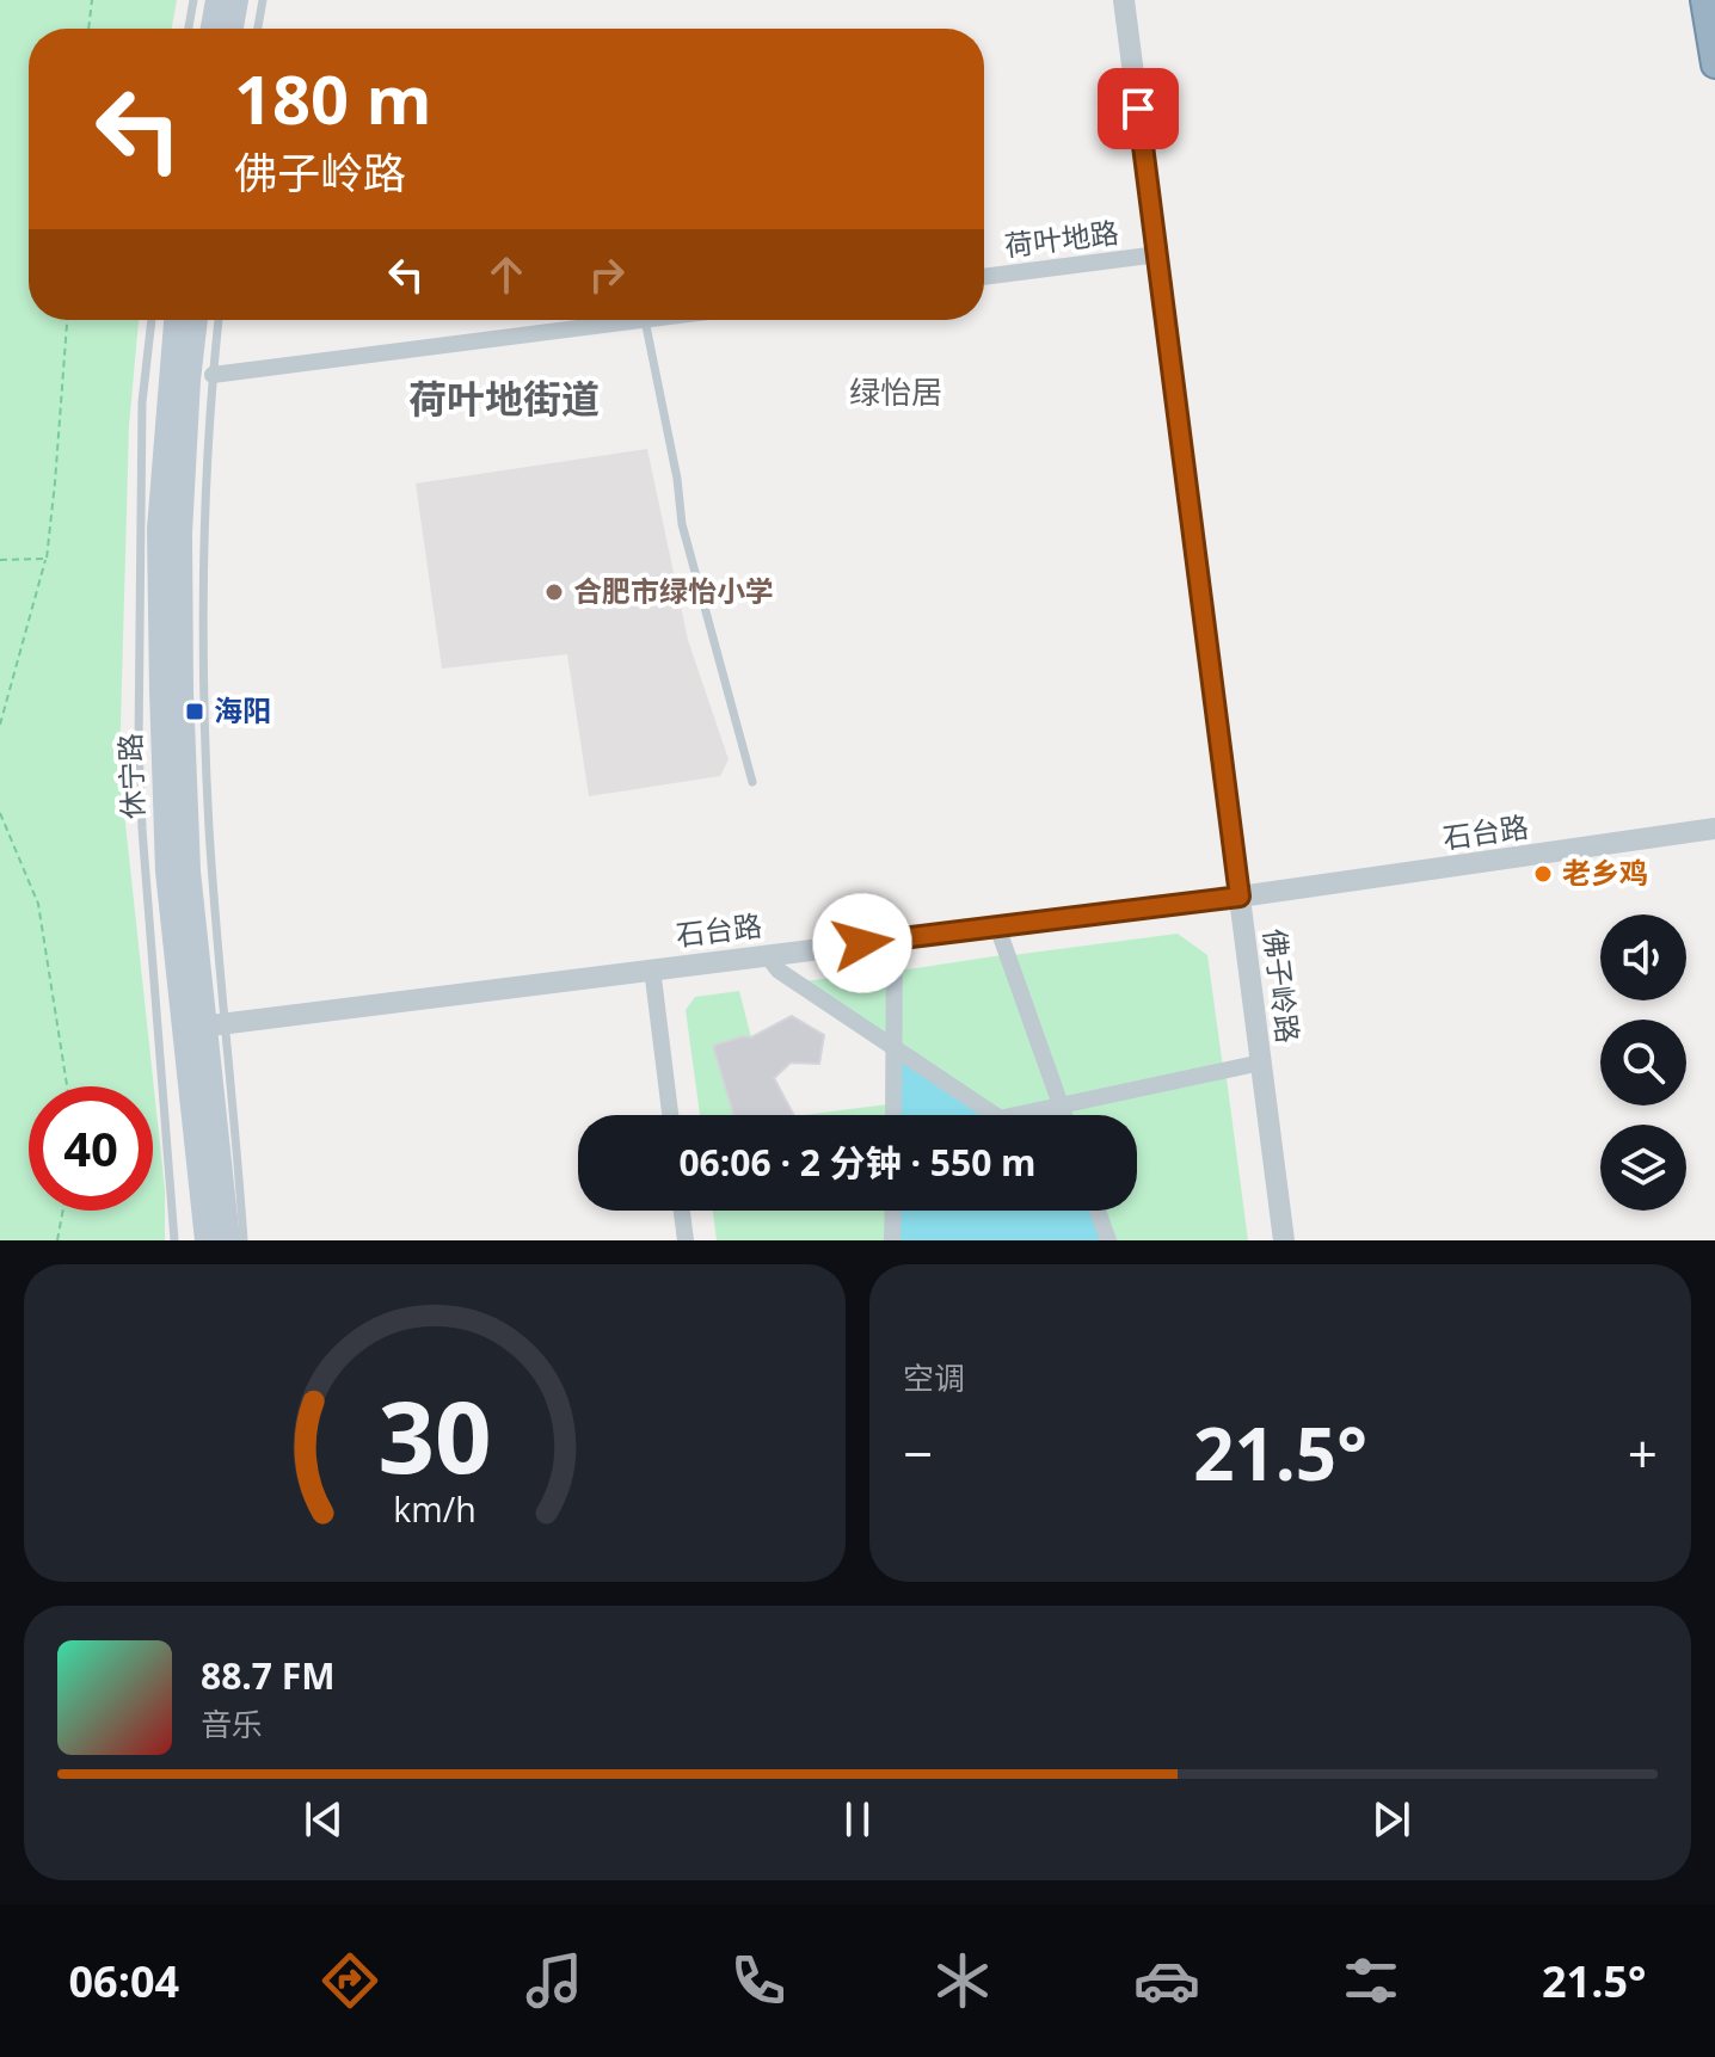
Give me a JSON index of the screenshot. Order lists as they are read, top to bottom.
{
  "streets": {
    "main road": ["休宁路"],
    "street": ["荷叶地路", "石台路", "佛子岭路"]
  },
  "crossings": [
    ["荷叶地路", "佛子岭路"],
    ["休宁路", "石台路"],
    ["石台路", "佛子岭路"]
  ],
  "districts": ["绿怡居", "荷叶地街道"],
  "places": {
    "other": ["合肥市绿怡小学", "老乡鸡"],
    "transit": ["海阳"]
  },
  "page": {
    "turn": ["180 m", "佛子岭路"],
    "limit": "40",
    "trip": "06:06 · 2 分钟 · 550 m",
    "tile": "空调",
    "heat": ["−", "21.5°", "+"],
    "song": ["88.7 FM", "音乐"],
    "tabs": ["06:04", "21.5°"],
    "gauge": ["30", "km/h"]
  }
}
